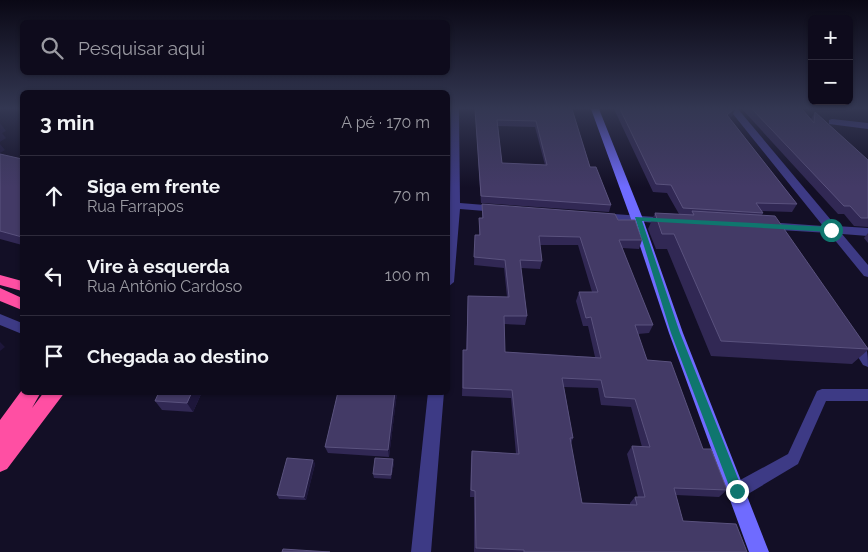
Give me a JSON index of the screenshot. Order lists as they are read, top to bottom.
{
  "page": {
    "map_buttons": ["+", "−"],
    "search": "Pesquisar aqui",
    "heading": ["3 min", "A pé · 170 m"],
    "list": [
      ["Siga em frente", "Rua Farrapos", "70 m"],
      ["Vire à esquerda", "Rua Antônio Cardoso", "100 m"],
      "Chegada ao destino"
    ]
  }
}
